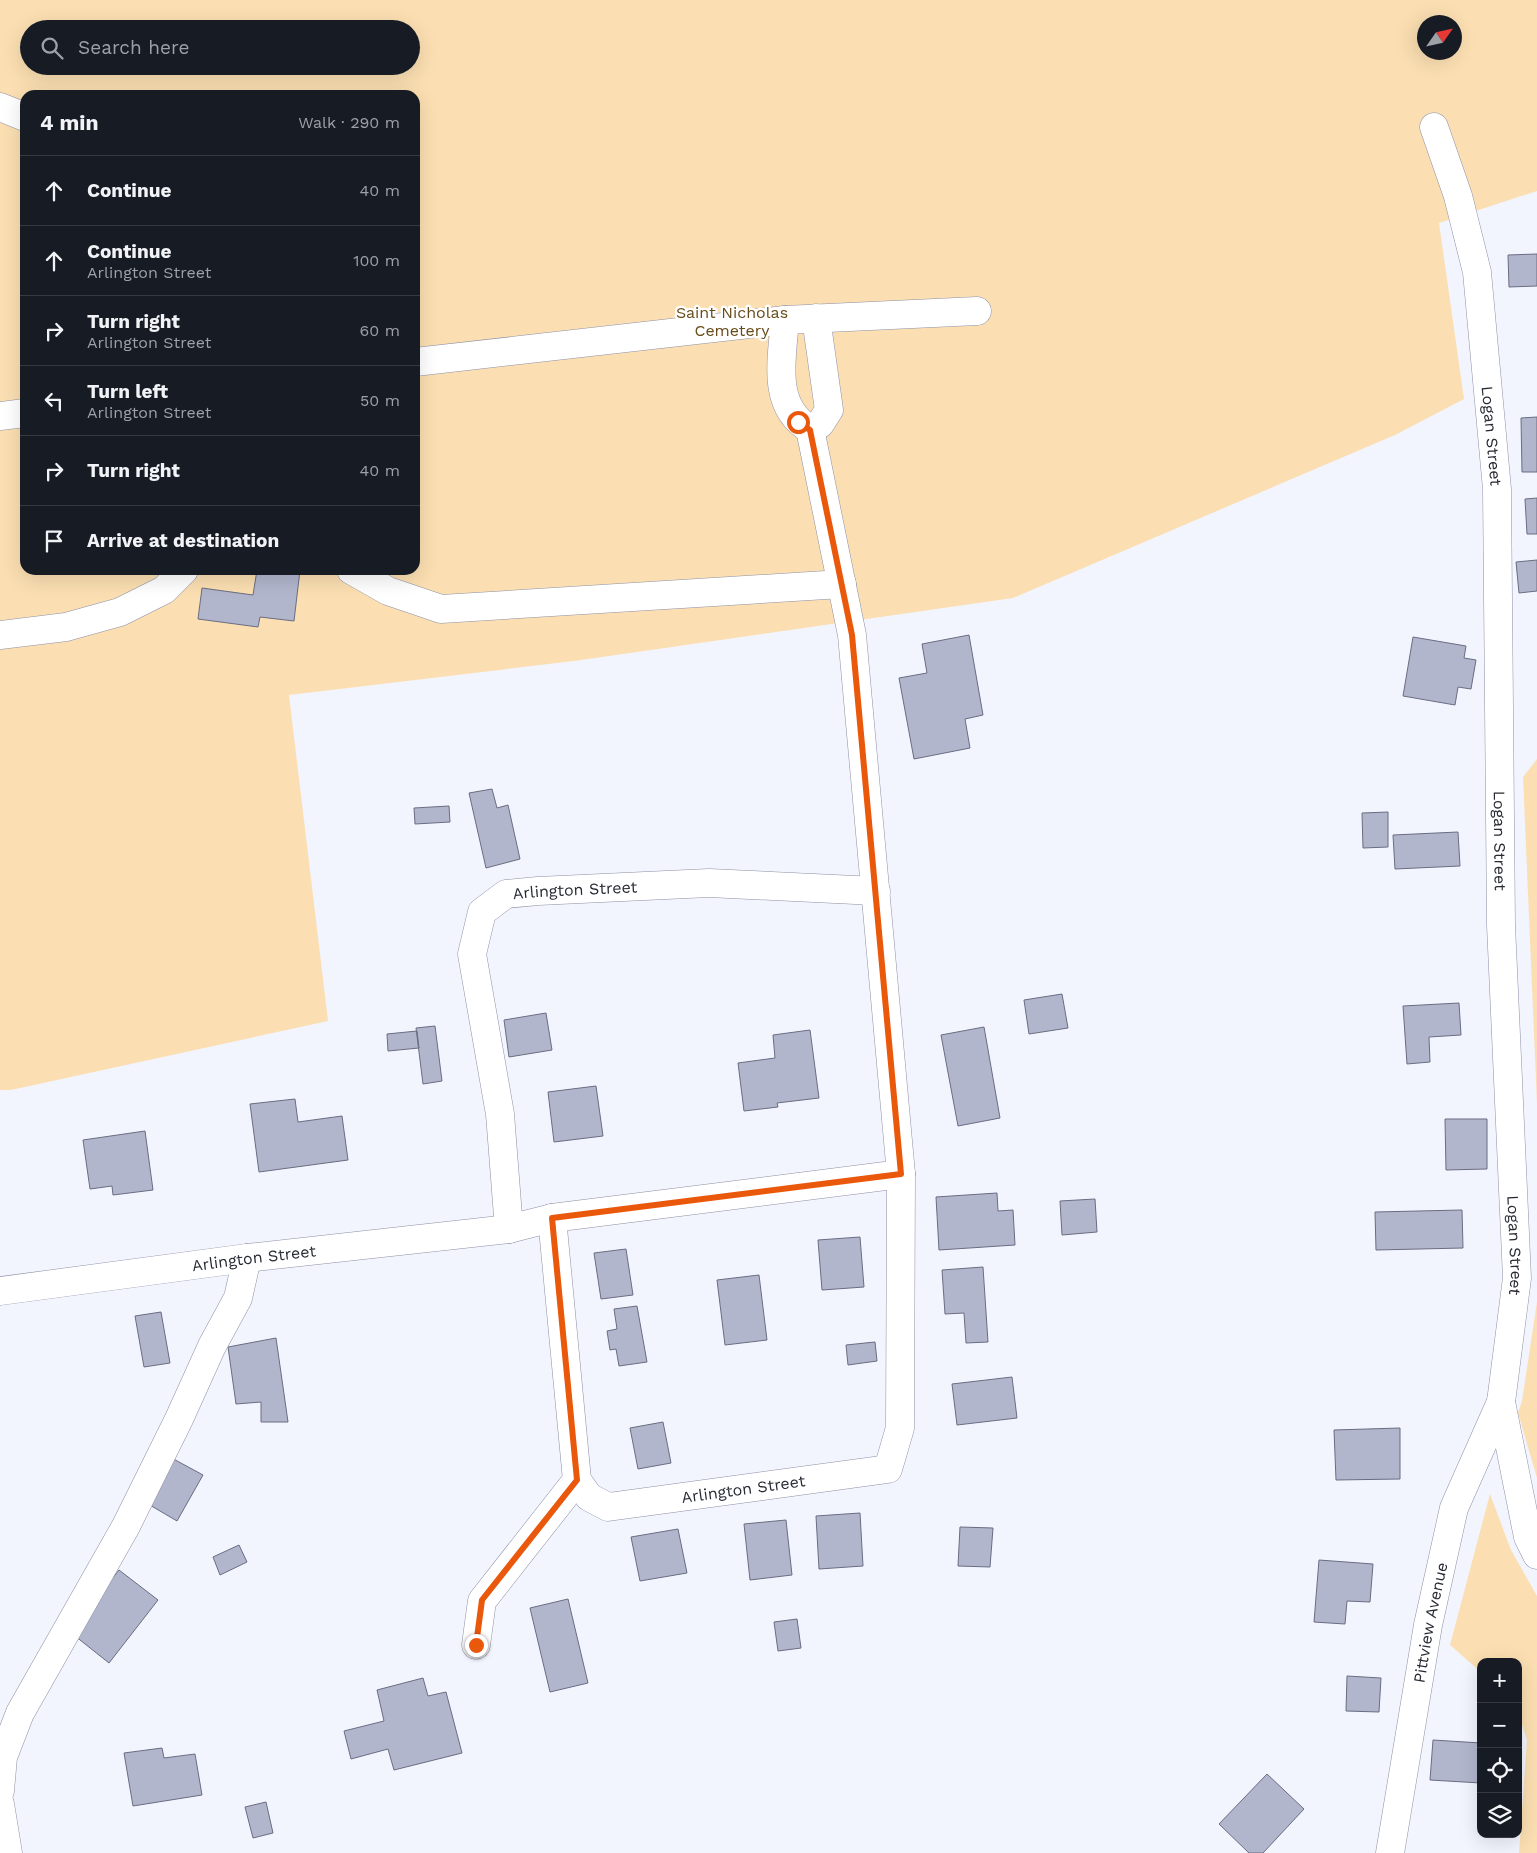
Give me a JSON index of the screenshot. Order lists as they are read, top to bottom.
{
  "streets": {
    "street": ["Logan Street", "Arlington Street", "Pittview Avenue"]
  },
  "crossings": [
    ["Logan Street", "Pittview Avenue"]
  ],
  "parks": ["Saint Nicholas Cemetery"],
  "north": "top right",
  "page": {
    "search": "Search here",
    "heading": ["4 min", "Walk · 290 m"],
    "list": [
      ["Continue", "40 m"],
      ["Continue", "Arlington Street", "100 m"],
      ["Turn right", "Arlington Street", "60 m"],
      ["Turn left", "Arlington Street", "50 m"],
      ["Turn right", "40 m"],
      "Arrive at destination"
    ],
    "map_buttons": ["+", "−"]
  }
}
